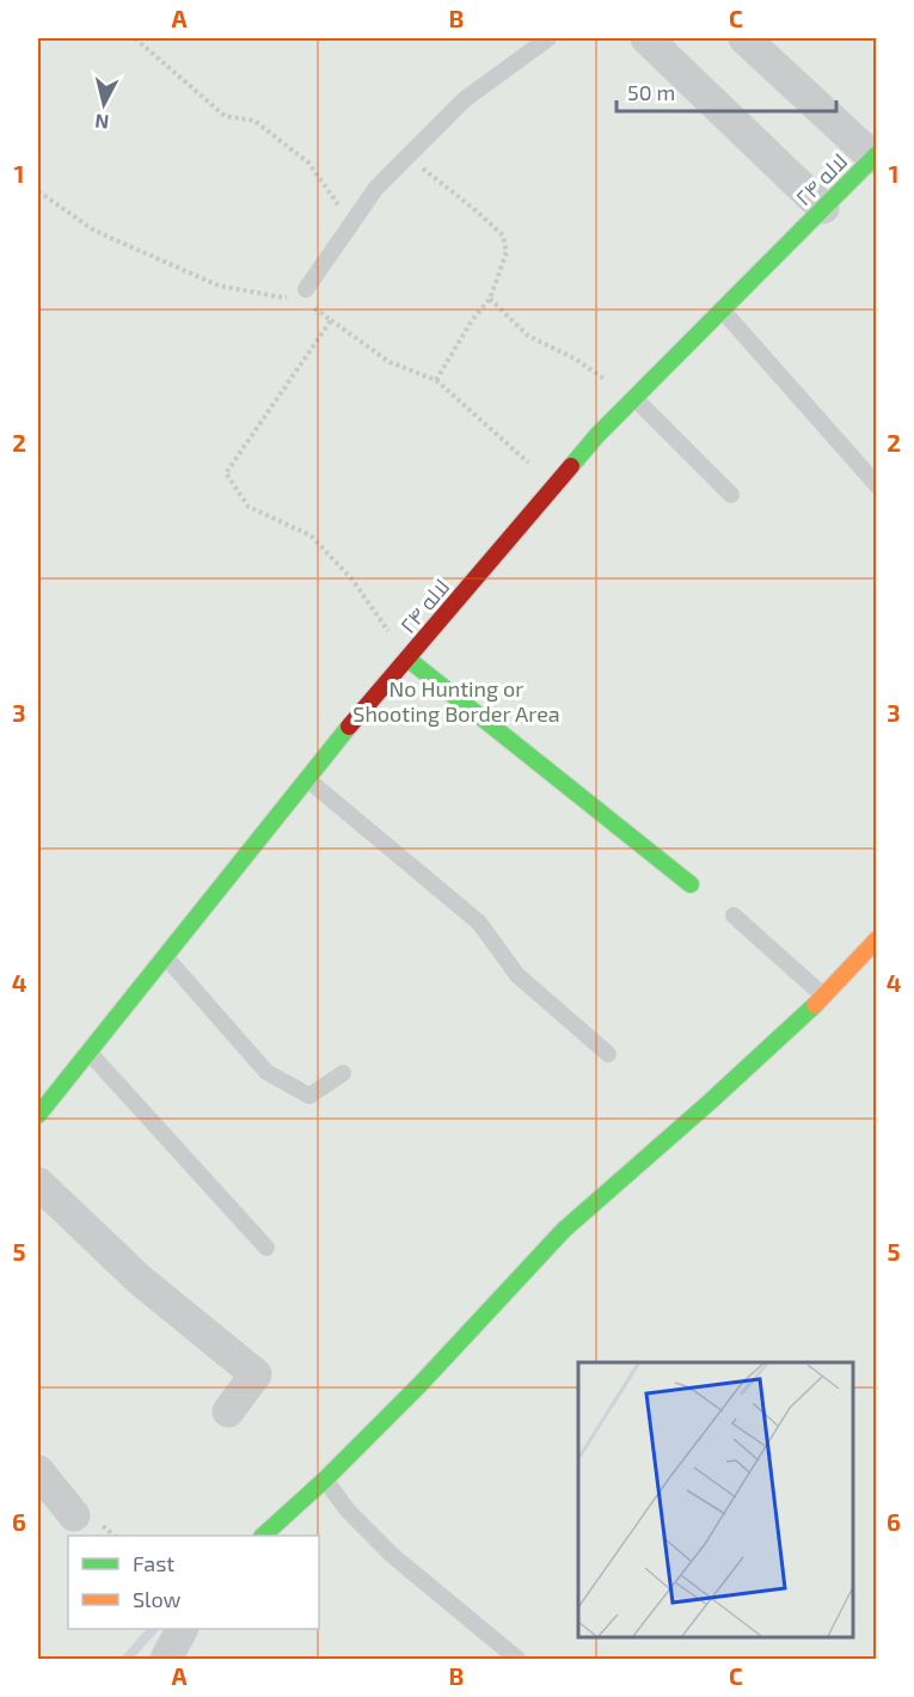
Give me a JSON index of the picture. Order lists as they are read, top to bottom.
{
  "streets": {
    "street": ["لاله ۲۴"]
  },
  "parks": ["No Hunting or Shooting Border Area"],
  "legend": ["Fast", "Slow"],
  "scale_bar": "50 m",
  "north": "bottom",
  "grid": {
    "columns": ["A", "B", "C"],
    "rows": [
      "1",
      "2",
      "3",
      "4",
      "5",
      "6"
    ]
  }
}
